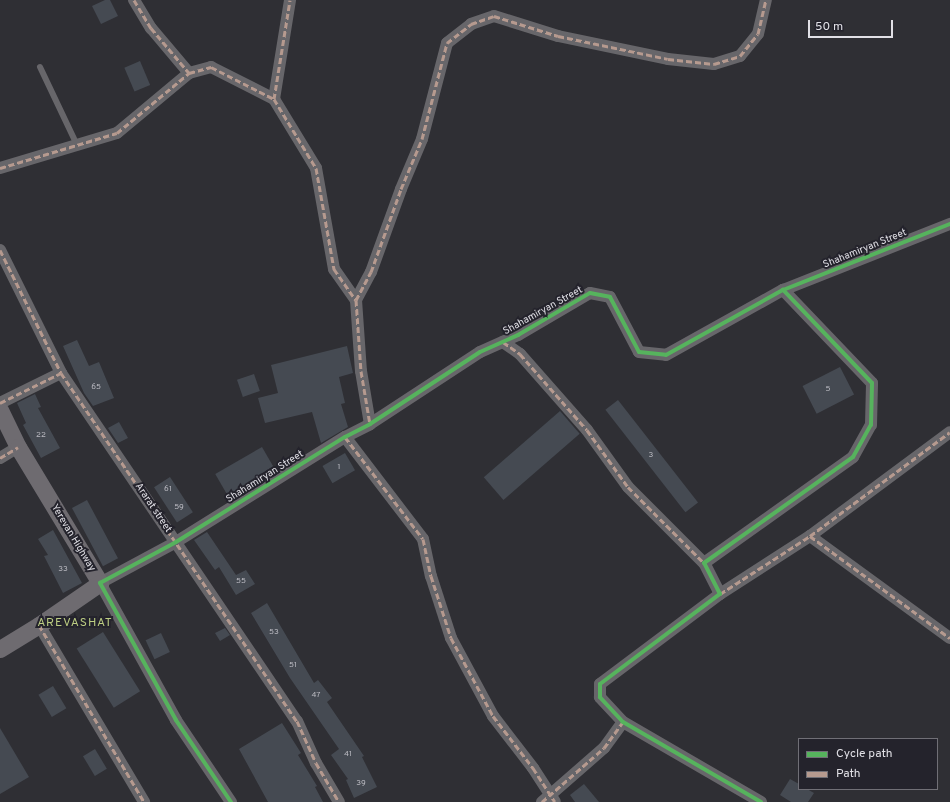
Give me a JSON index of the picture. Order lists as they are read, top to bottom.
{
  "streets": {
    "main road": ["Yerevan Highway"],
    "street": ["Shahamiryan Street", "Ararat street"]
  },
  "crossings": [
    ["Shahamiryan Street", "Ararat street"],
    ["Shahamiryan Street", "Yerevan Highway"]
  ],
  "districts": ["AREVASHAT"],
  "house_numbers": [
    "65",
    "5",
    "22",
    "3",
    "1",
    "61",
    "59",
    "33",
    "55",
    "53",
    "51",
    "47",
    "41",
    "39"
  ],
  "legend": ["Cycle path", "Path"],
  "scale_bar": "50 m"
}
